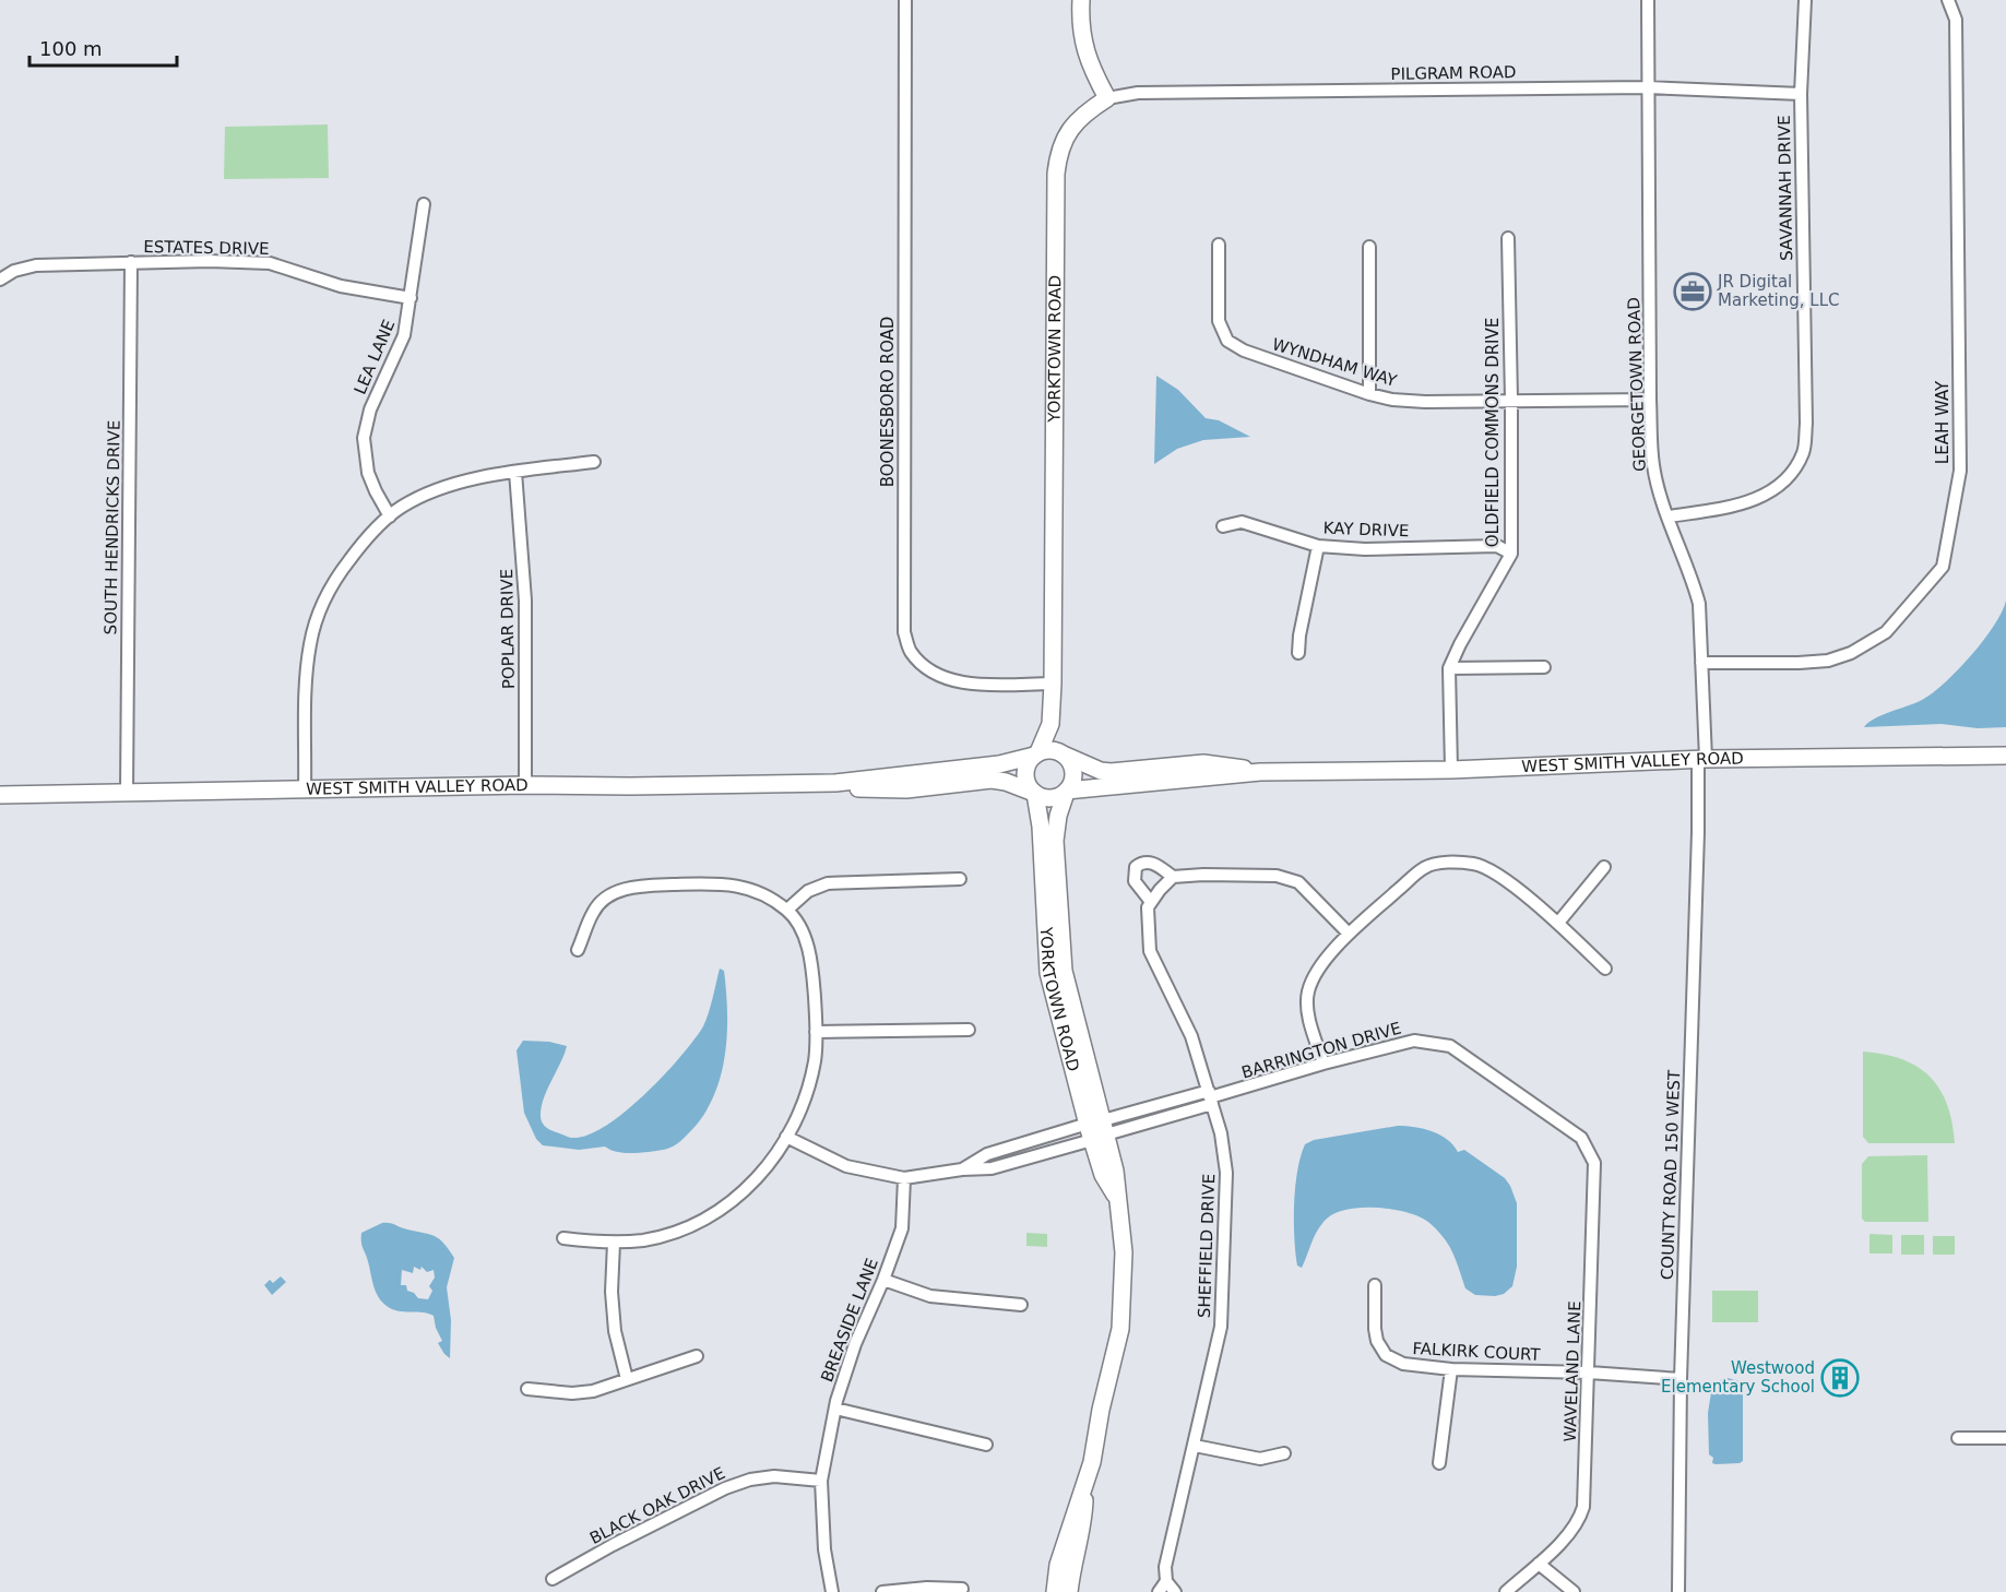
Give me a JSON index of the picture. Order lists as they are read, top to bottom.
{
  "streets": {
    "main road": ["YORKTOWN ROAD", "WEST SMITH VALLEY ROAD"],
    "street": [
      "PILGRAM ROAD",
      "SAVANNAH DRIVE",
      "ESTATES DRIVE",
      "LEA LANE",
      "WYNDHAM WAY",
      "GEORGETOWN ROAD",
      "BOONESBORO ROAD",
      "LEAH WAY",
      "OLDFIELD COMMONS DRIVE",
      "SOUTH HENDRICKS DRIVE",
      "KAY DRIVE",
      "POPLAR DRIVE",
      "BARRINGTON DRIVE",
      "COUNTY ROAD 150 WEST",
      "SHEFFIELD DRIVE",
      "BREASIDE LANE",
      "FALKIRK COURT",
      "WAVELAND LANE",
      "BLACK OAK DRIVE"
    ]
  },
  "crossings": [
    ["PILGRAM ROAD", "SAVANNAH DRIVE"],
    ["PILGRAM ROAD", "YORKTOWN ROAD"],
    ["PILGRAM ROAD", "GEORGETOWN ROAD"],
    ["SAVANNAH DRIVE", "GEORGETOWN ROAD"],
    ["ESTATES DRIVE", "LEA LANE"],
    ["ESTATES DRIVE", "SOUTH HENDRICKS DRIVE"],
    ["YORKTOWN ROAD", "BOONESBORO ROAD"],
    ["YORKTOWN ROAD", "WEST SMITH VALLEY ROAD"],
    ["YORKTOWN ROAD", "BARRINGTON DRIVE"],
    ["WYNDHAM WAY", "GEORGETOWN ROAD"],
    ["WYNDHAM WAY", "OLDFIELD COMMONS DRIVE"],
    ["GEORGETOWN ROAD", "LEAH WAY"],
    ["GEORGETOWN ROAD", "WEST SMITH VALLEY ROAD"],
    ["GEORGETOWN ROAD", "COUNTY ROAD 150 WEST"],
    ["OLDFIELD COMMONS DRIVE", "KAY DRIVE"],
    ["OLDFIELD COMMONS DRIVE", "WEST SMITH VALLEY ROAD"],
    ["SOUTH HENDRICKS DRIVE", "WEST SMITH VALLEY ROAD"],
    ["POPLAR DRIVE", "WEST SMITH VALLEY ROAD"],
    ["WEST SMITH VALLEY ROAD", "COUNTY ROAD 150 WEST"],
    ["BARRINGTON DRIVE", "SHEFFIELD DRIVE"],
    ["BARRINGTON DRIVE", "BREASIDE LANE"],
    ["BARRINGTON DRIVE", "WAVELAND LANE"],
    ["COUNTY ROAD 150 WEST", "FALKIRK COURT"],
    ["BREASIDE LANE", "BLACK OAK DRIVE"],
    ["FALKIRK COURT", "WAVELAND LANE"]
  ],
  "places": {
    "office": ["JR Digital Marketing, LLC"],
    "building": ["Westwood Elementary School"]
  },
  "scale_bar": "100 m"
}
